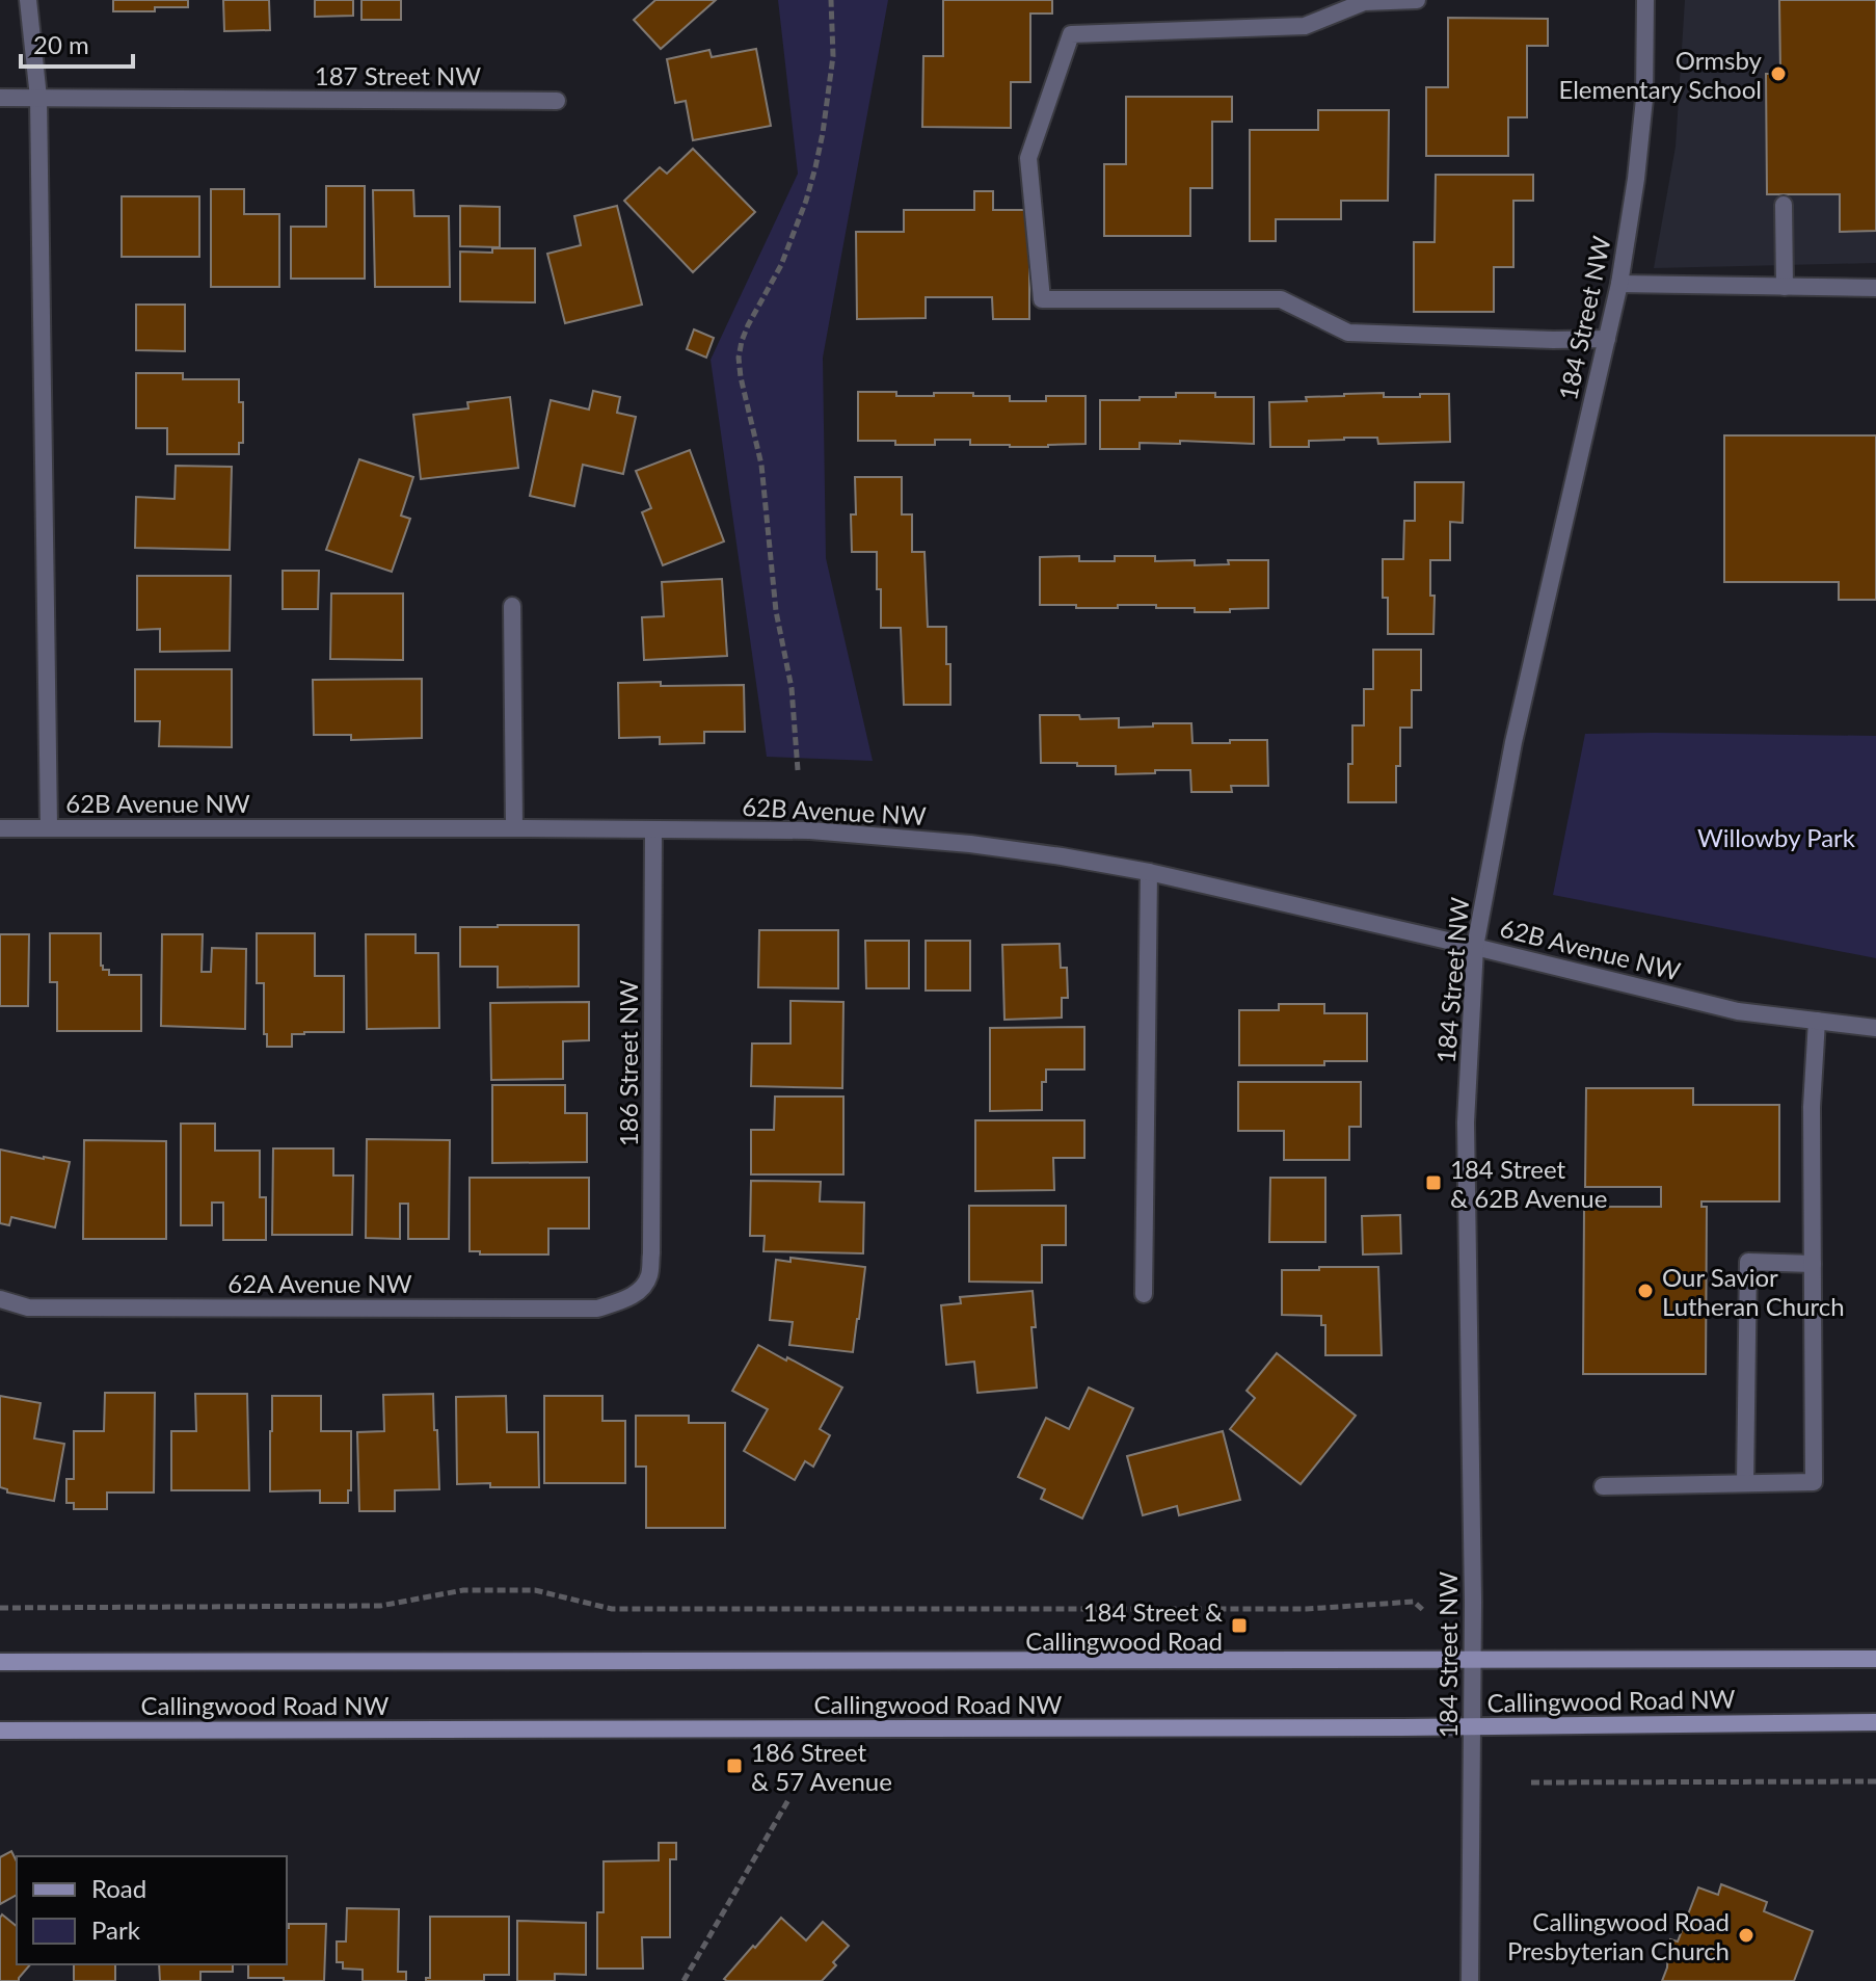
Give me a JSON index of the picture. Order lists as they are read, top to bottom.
{
  "streets": {
    "main road": ["Callingwood Road NW"],
    "street": [
      "187 Street NW",
      "184 Street NW",
      "62B Avenue NW",
      "186 Street NW",
      "62A Avenue NW"
    ]
  },
  "crossings": [
    ["184 Street NW", "62B Avenue NW"],
    ["184 Street NW", "Callingwood Road NW"],
    ["62B Avenue NW", "186 Street NW"],
    ["186 Street NW", "62A Avenue NW"]
  ],
  "parks": ["Willowby Park"],
  "places": {
    "other": ["Ormsby Elementary School", "Our Savior Lutheran Church", "Callingwood Road Presbyterian Church"],
    "transit": ["184 Street & 62B Avenue", "184 Street & Callingwood Road", "186 Street & 57 Avenue"]
  },
  "legend": ["Road", "Park"],
  "scale_bar": "20 m"
}
